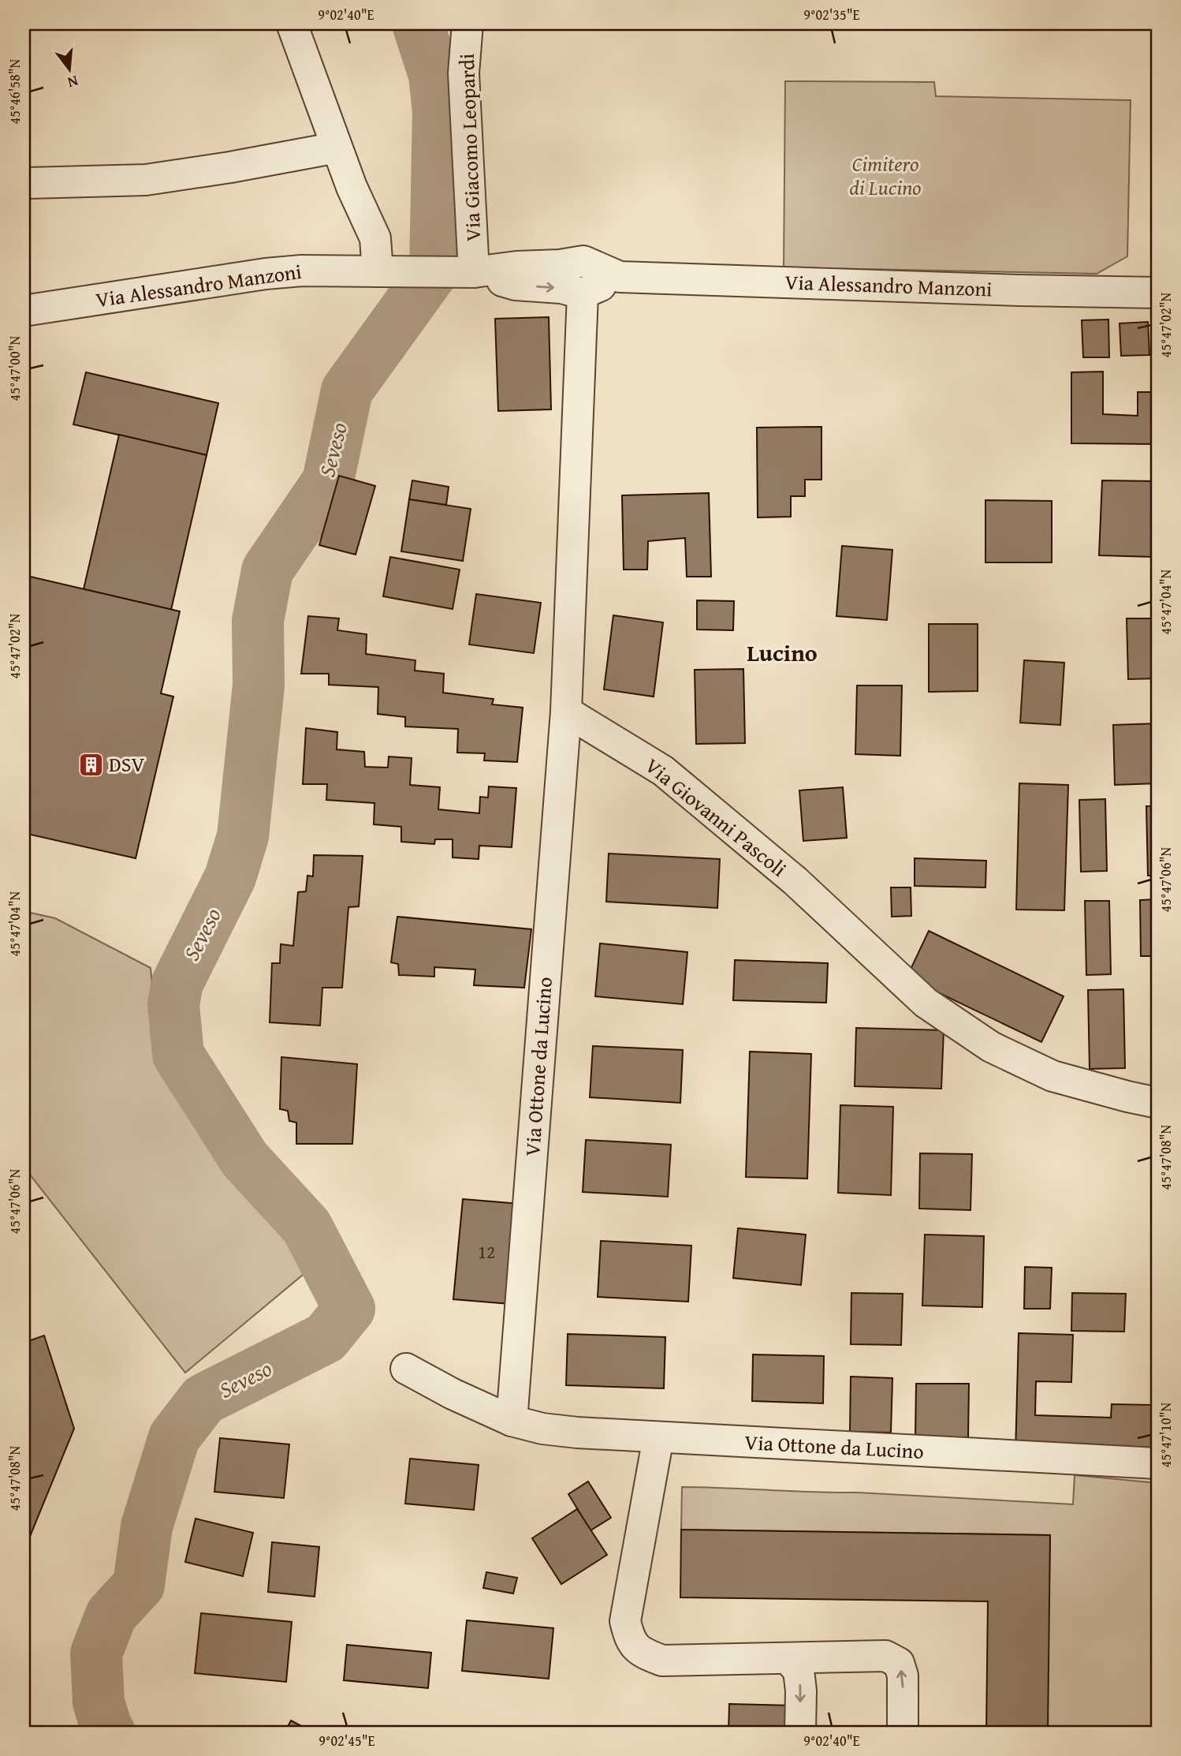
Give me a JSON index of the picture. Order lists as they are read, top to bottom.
{
  "streets": {
    "street": [
      "Via Giacomo Leopardi",
      "Via Alessandro Manzoni",
      "Via Giovanni Pascoli",
      "Via Ottone da Lucino"
    ]
  },
  "crossings": [
    ["Via Giacomo Leopardi", "Via Alessandro Manzoni"],
    ["Via Giovanni Pascoli", "Via Ottone da Lucino"]
  ],
  "districts": ["Lucino"],
  "water": ["Seveso"],
  "parks": ["Cimitero di Lucino"],
  "places": {
    "building": ["DSV"]
  },
  "house_numbers": ["12"],
  "north": "bottom",
  "coordinates": [
    "9°02'40\"E",
    "9°02'35\"E",
    "45°46'58\"N",
    "45°47'02\"N",
    "45°47'00\"N",
    "45°47'04\"N",
    "45°47'06\"N",
    "45°47'08\"N",
    "45°47'10\"N",
    "9°02'45\"E"
  ]
}
